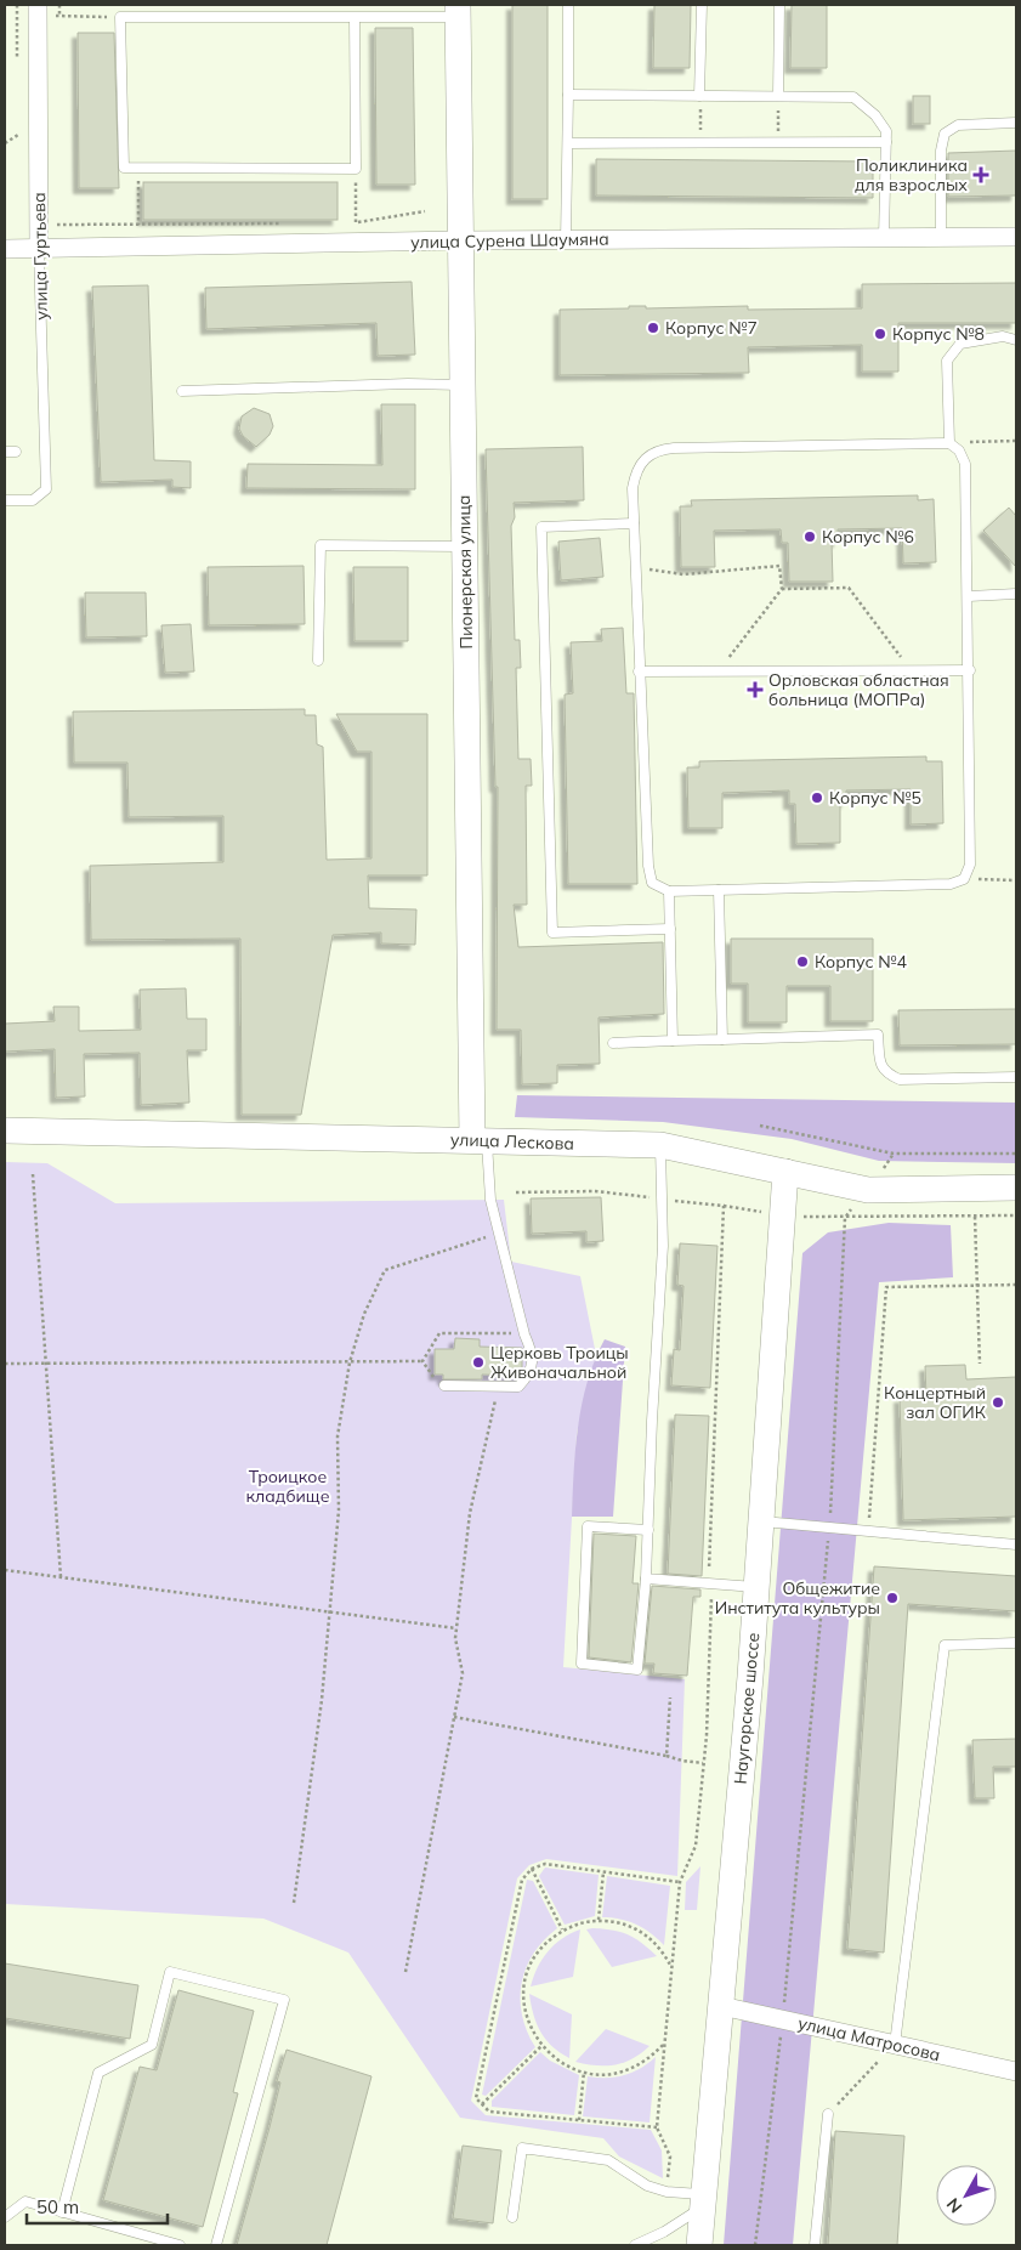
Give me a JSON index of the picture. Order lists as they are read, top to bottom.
{
  "streets": {
    "main road": ["Пионерская улица", "улица Лескова", "Наугорское шоссе"],
    "street": ["улица Сурена Шаумяна", "улица Гуртьева", "улица Матросова"]
  },
  "crossings": [
    ["улица Сурена Шаумяна", "улица Гуртьева"],
    ["улица Сурена Шаумяна", "Пионерская улица"],
    ["Пионерская улица", "улица Лескова"],
    ["улица Лескова", "Наугорское шоссе"],
    ["Наугорское шоссе", "улица Матросова"]
  ],
  "parks": ["Троицкое кладбище"],
  "places": {
    "health": ["Поликлиника для взрослых", "Орловская областная больница (МОПРа)"],
    "other": [
      "Корпус №7",
      "Корпус №8",
      "Корпус №6",
      "Корпус №5",
      "Корпус №4",
      "Церковь Троицы Живоначальной",
      "Концертный зал ОГИК",
      "Общежитие Института культуры"
    ]
  },
  "scale_bar": "50 m",
  "north": "bottom left"
}
